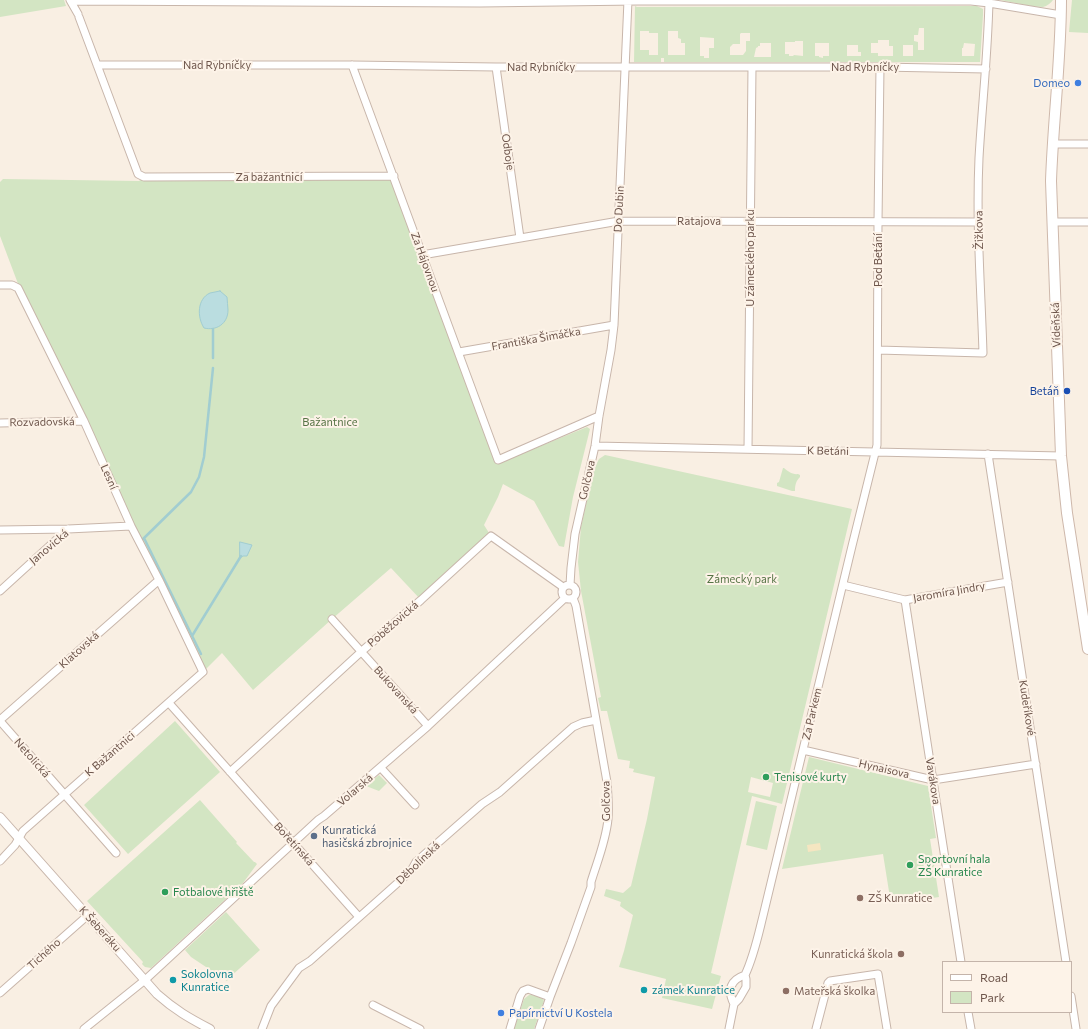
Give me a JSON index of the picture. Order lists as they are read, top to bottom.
{
  "streets": {
    "main road": ["Vídeňská"],
    "street": [
      "Nad Rybníčky",
      "Odboje",
      "Za bažantnicí",
      "Do Dubin",
      "Ratajova",
      "Žižkova",
      "U zámeckého parku",
      "Pod Betání",
      "Za Hájovnou",
      "Františka Šimáčka",
      "Rozvadovská",
      "K Betáni",
      "Lesní",
      "Golčova",
      "Janovická",
      "Jaromíra Jindry",
      "Poběžovická",
      "Klatovská",
      "Bukovanská",
      "Kudeříkové",
      "Za Parkem",
      "K Bažantnici",
      "Netolická",
      "Hynaisova",
      "Vavákova",
      "Volarská",
      "Bořetínská",
      "Děbolínská",
      "K Šeberáku",
      "Tichého"
    ]
  },
  "crossings": [
    ["Nad Rybníčky", "Odboje"],
    ["Nad Rybníčky", "Za bažantnicí"],
    ["Nad Rybníčky", "Do Dubin"],
    ["Nad Rybníčky", "Žižkova"],
    ["Nad Rybníčky", "U zámeckého parku"],
    ["Nad Rybníčky", "Pod Betání"],
    ["Nad Rybníčky", "Za Hájovnou"],
    ["Odboje", "Ratajova"],
    ["Za bažantnicí", "Za Hájovnou"],
    ["Do Dubin", "Ratajova"],
    ["Do Dubin", "Za Hájovnou"],
    ["Do Dubin", "Františka Šimáčka"],
    ["Do Dubin", "Golčova"],
    ["Ratajova", "Žižkova"],
    ["Ratajova", "U zámeckého parku"],
    ["Ratajova", "Pod Betání"],
    ["Ratajova", "Za Hájovnou"],
    ["Žižkova", "Pod Betání"],
    ["U zámeckého parku", "K Betáni"],
    ["Pod Betání", "K Betáni"],
    ["Pod Betání", "Za Parkem"],
    ["Za Hájovnou", "Františka Šimáčka"],
    ["Za Hájovnou", "Golčova"],
    ["Vídeňská", "K Betáni"],
    ["Rozvadovská", "Lesní"],
    ["K Betáni", "Golčova"],
    ["K Betáni", "Kudeříkové"],
    ["K Betáni", "Za Parkem"],
    ["Lesní", "Janovická"],
    ["Lesní", "Klatovská"],
    ["Lesní", "K Bažantnici"],
    ["Golčova", "Poběžovická"],
    ["Golčova", "Volarská"],
    ["Golčova", "Děbolínská"],
    ["Jaromíra Jindry", "Kudeříkové"],
    ["Jaromíra Jindry", "Za Parkem"],
    ["Jaromíra Jindry", "Vavákova"],
    ["Poběžovická", "Bukovanská"],
    ["Poběžovická", "Volarská"],
    ["Poběžovická", "Bořetínská"],
    ["Klatovská", "Netolická"],
    ["Bukovanská", "Volarská"],
    ["Kudeříkové", "Hynaisova"],
    ["Za Parkem", "Hynaisova"],
    ["K Bažantnici", "Netolická"],
    ["K Bažantnici", "Bořetínská"],
    ["K Bažantnici", "K Šeberáku"],
    ["Hynaisova", "Vavákova"],
    ["Volarská", "Bořetínská"],
    ["Volarská", "K Šeberáku"],
    ["Bořetínská", "Děbolínská"],
    ["K Šeberáku", "Tichého"]
  ],
  "parks": ["Bažantnice", "Zámecký park"],
  "places": [
    "Domeo",
    "Betáň",
    "Tenisové kurty",
    "Kunratická hasičská zbrojnice",
    "Sportovní hala ZŠ Kunratice",
    "Fotbalové hřiště",
    "ZŠ Kunratice",
    "Kunratická škola",
    "Sokolovna Kunratice",
    "zámek Kunratice",
    "Mateřská školka",
    "Papírnictví U Kostela"
  ],
  "legend": ["Road", "Park"]
}
